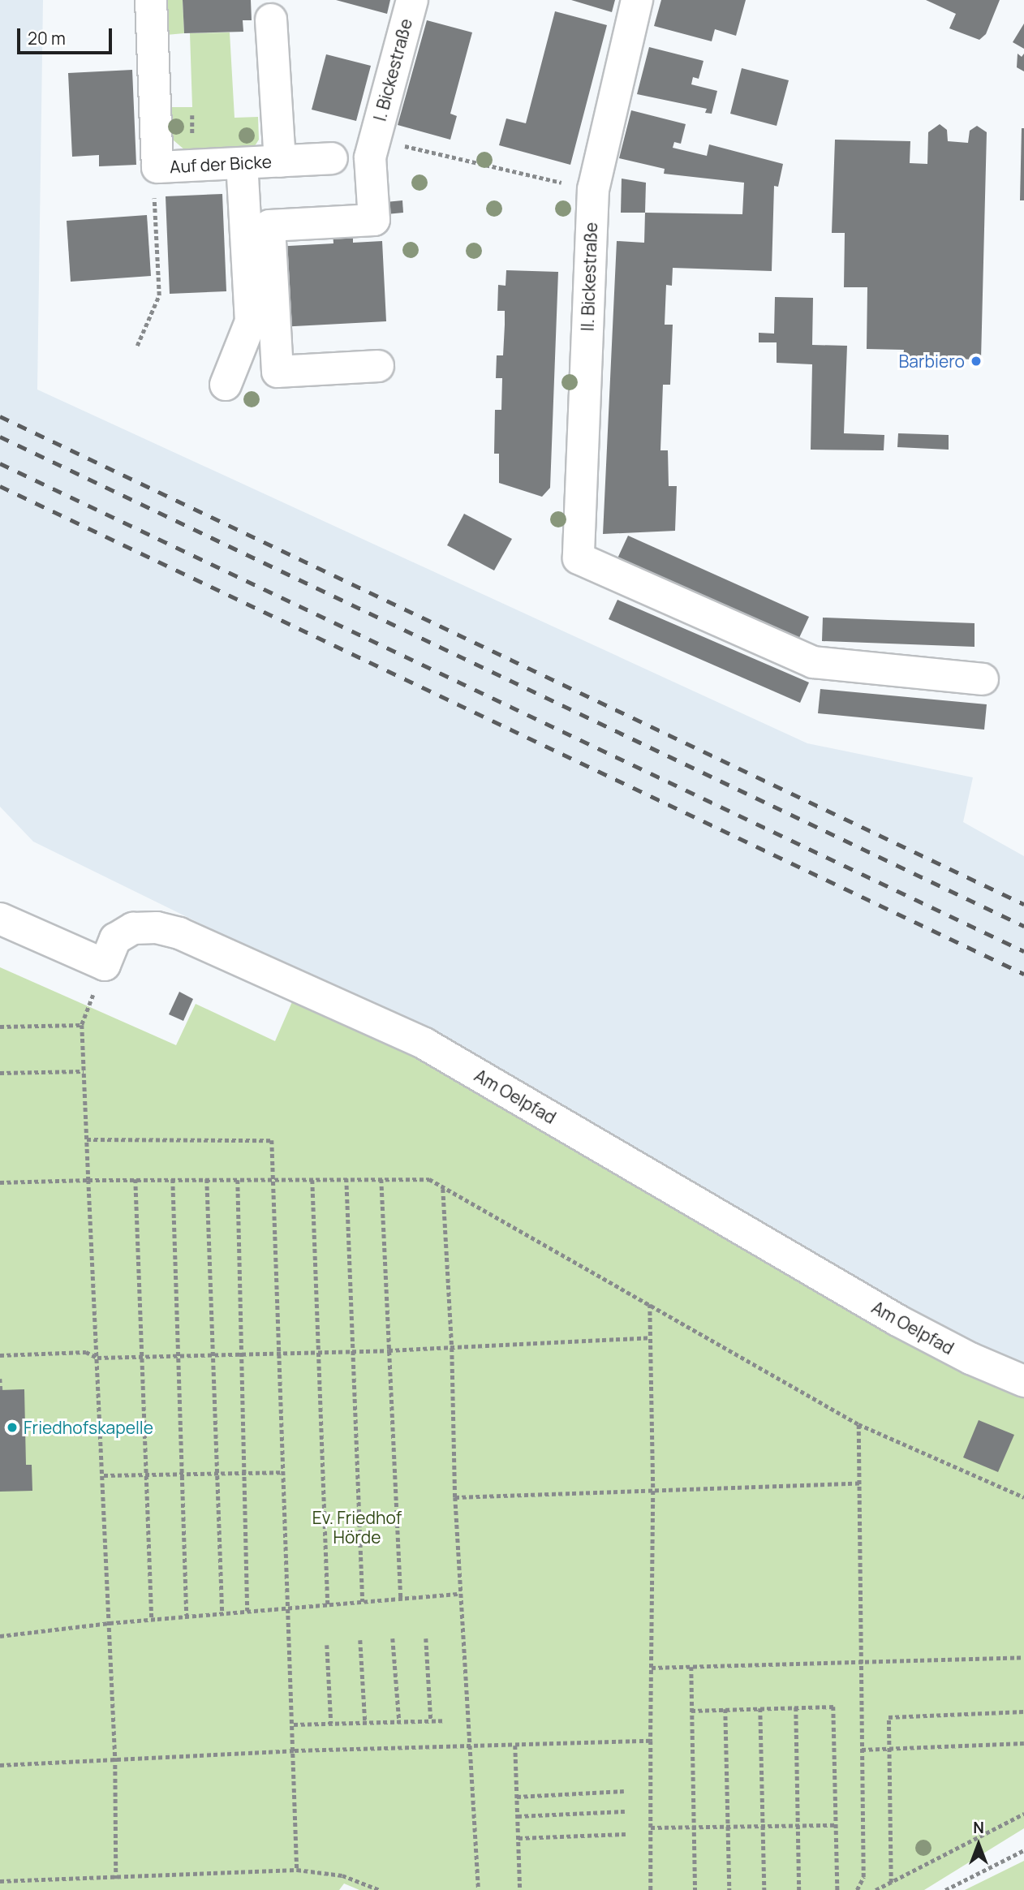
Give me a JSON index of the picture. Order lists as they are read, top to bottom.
{
  "streets": {
    "street": [
      "I. Bickestraße",
      "Auf der Bicke",
      "II. Bickestraße",
      "Am Oelpfad"
    ]
  },
  "parks": ["Ev. Friedhof Hörde"],
  "places": ["Barbiero", "Friedhofskapelle"],
  "scale_bar": "20 m",
  "north": "top"
}
